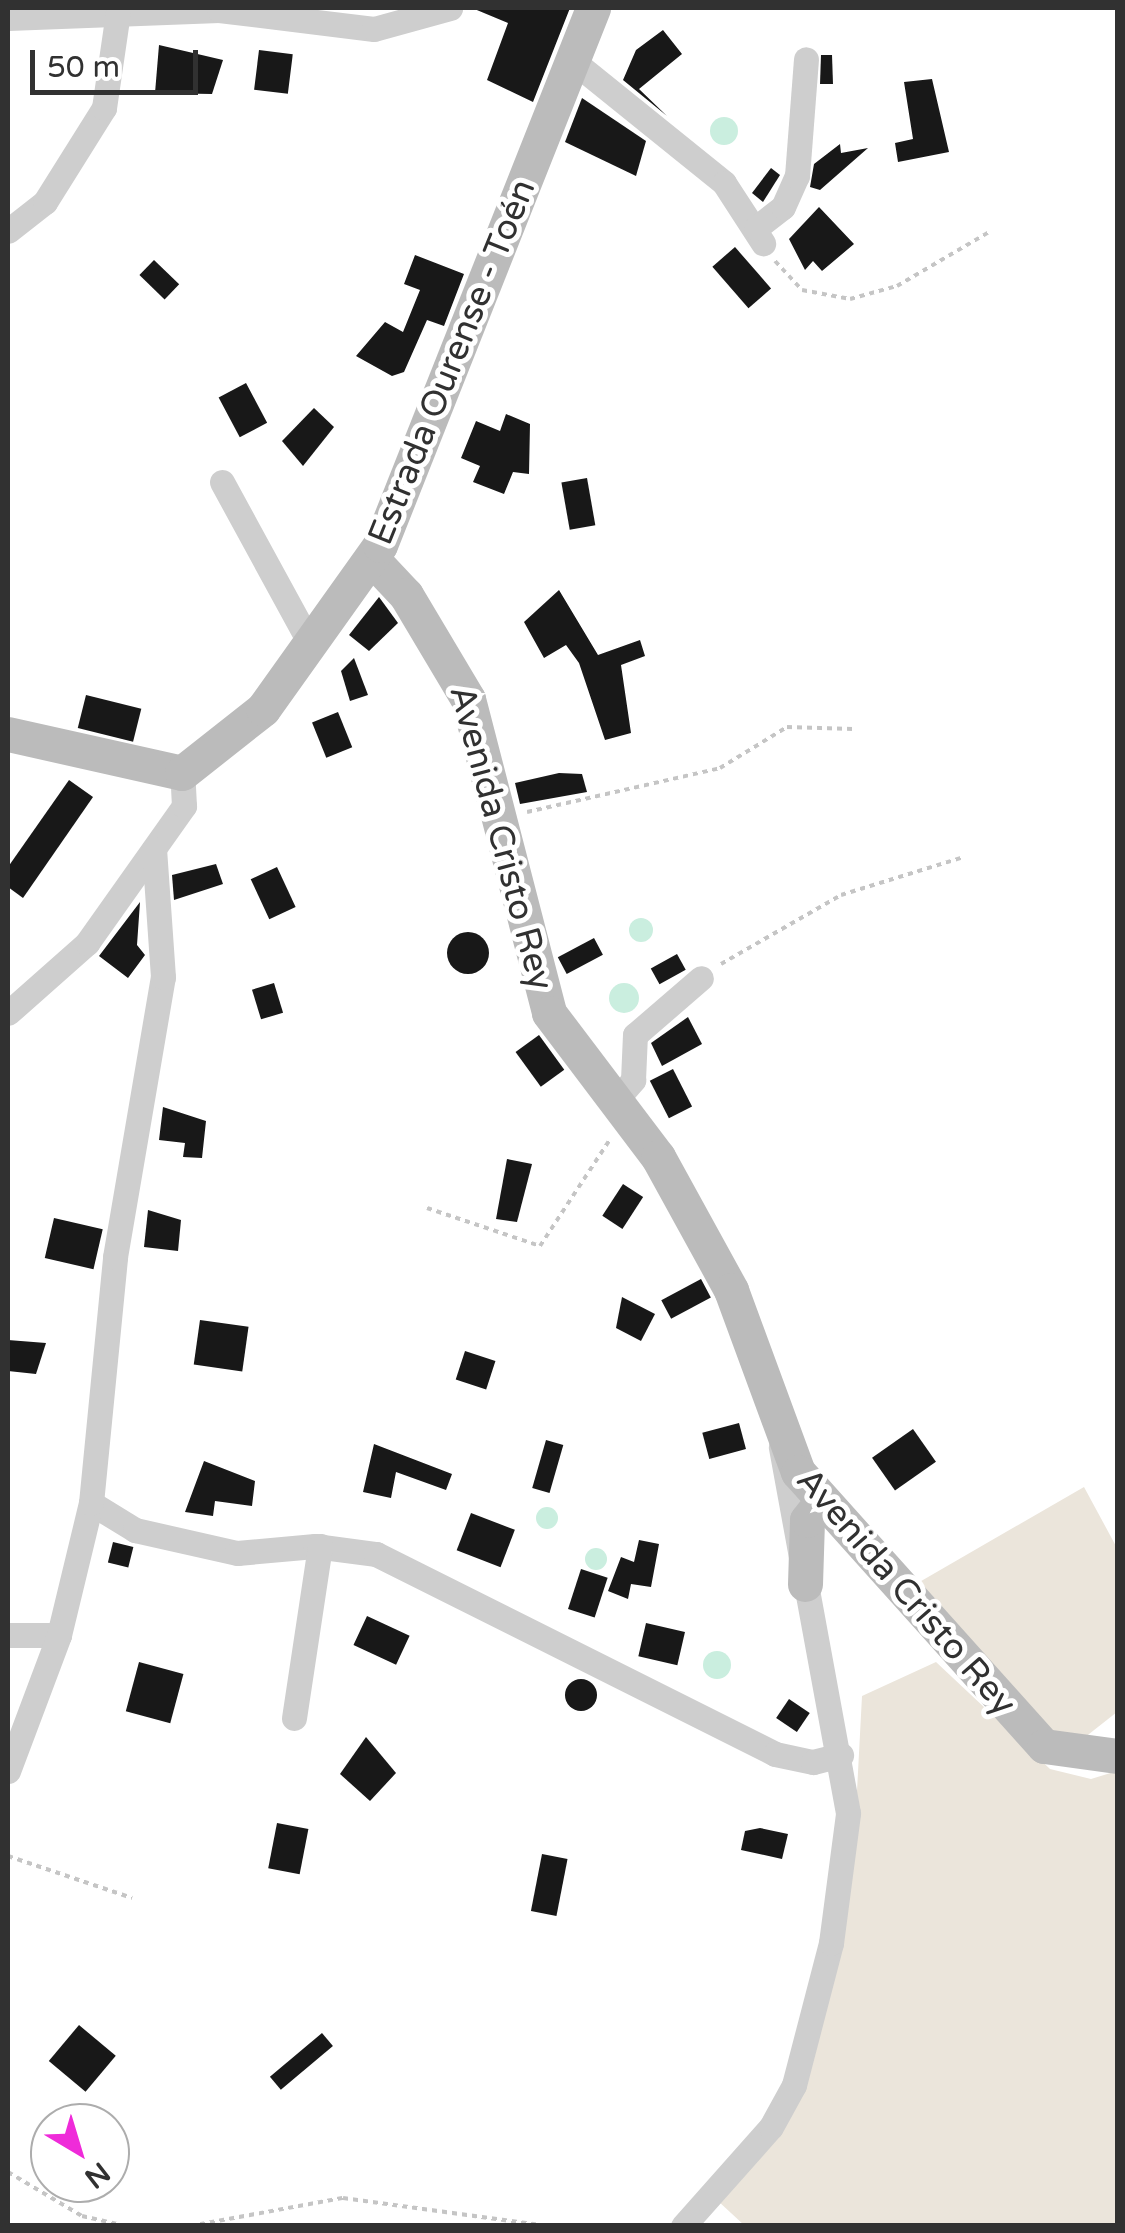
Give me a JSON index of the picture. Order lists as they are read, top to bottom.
{
  "streets": {
    "street": ["Estrada Ourense - Toén", "Avenida Cristo Rey"]
  },
  "crossings": [
    ["Estrada Ourense - Toén", "Avenida Cristo Rey"]
  ],
  "scale_bar": "50 m",
  "north": "bottom right"
}
